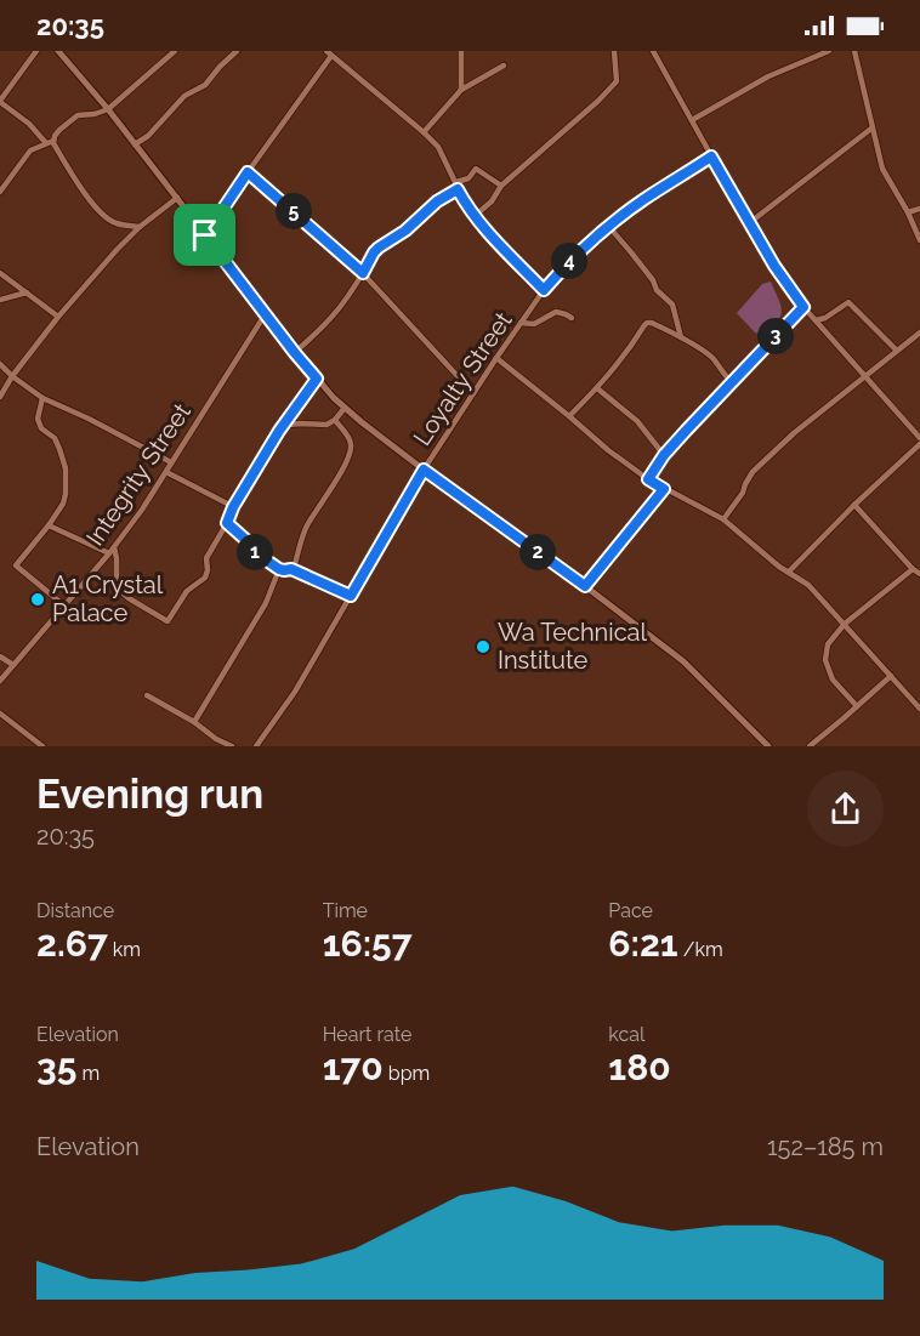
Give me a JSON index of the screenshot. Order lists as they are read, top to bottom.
{
  "streets": {
    "street": ["Loyalty Street", "Integrity Street"]
  },
  "places": ["A1 Crystal Palace", "Wa Technical Institute"],
  "page": {
    "status": "20:35",
    "pins": [
      "5",
      "4",
      "3",
      "1",
      "2"
    ],
    "heading": ["Evening run", "20:35"],
    "stats": [
      ["Distance", "2.67 km"],
      ["Time", "16:57"],
      ["Pace", "6:21 /km"],
      ["Elevation", "35 m"],
      ["Heart rate", "170 bpm"],
      ["kcal", "180"]
    ],
    "chart": ["Elevation", "152–185 m"]
  }
}
